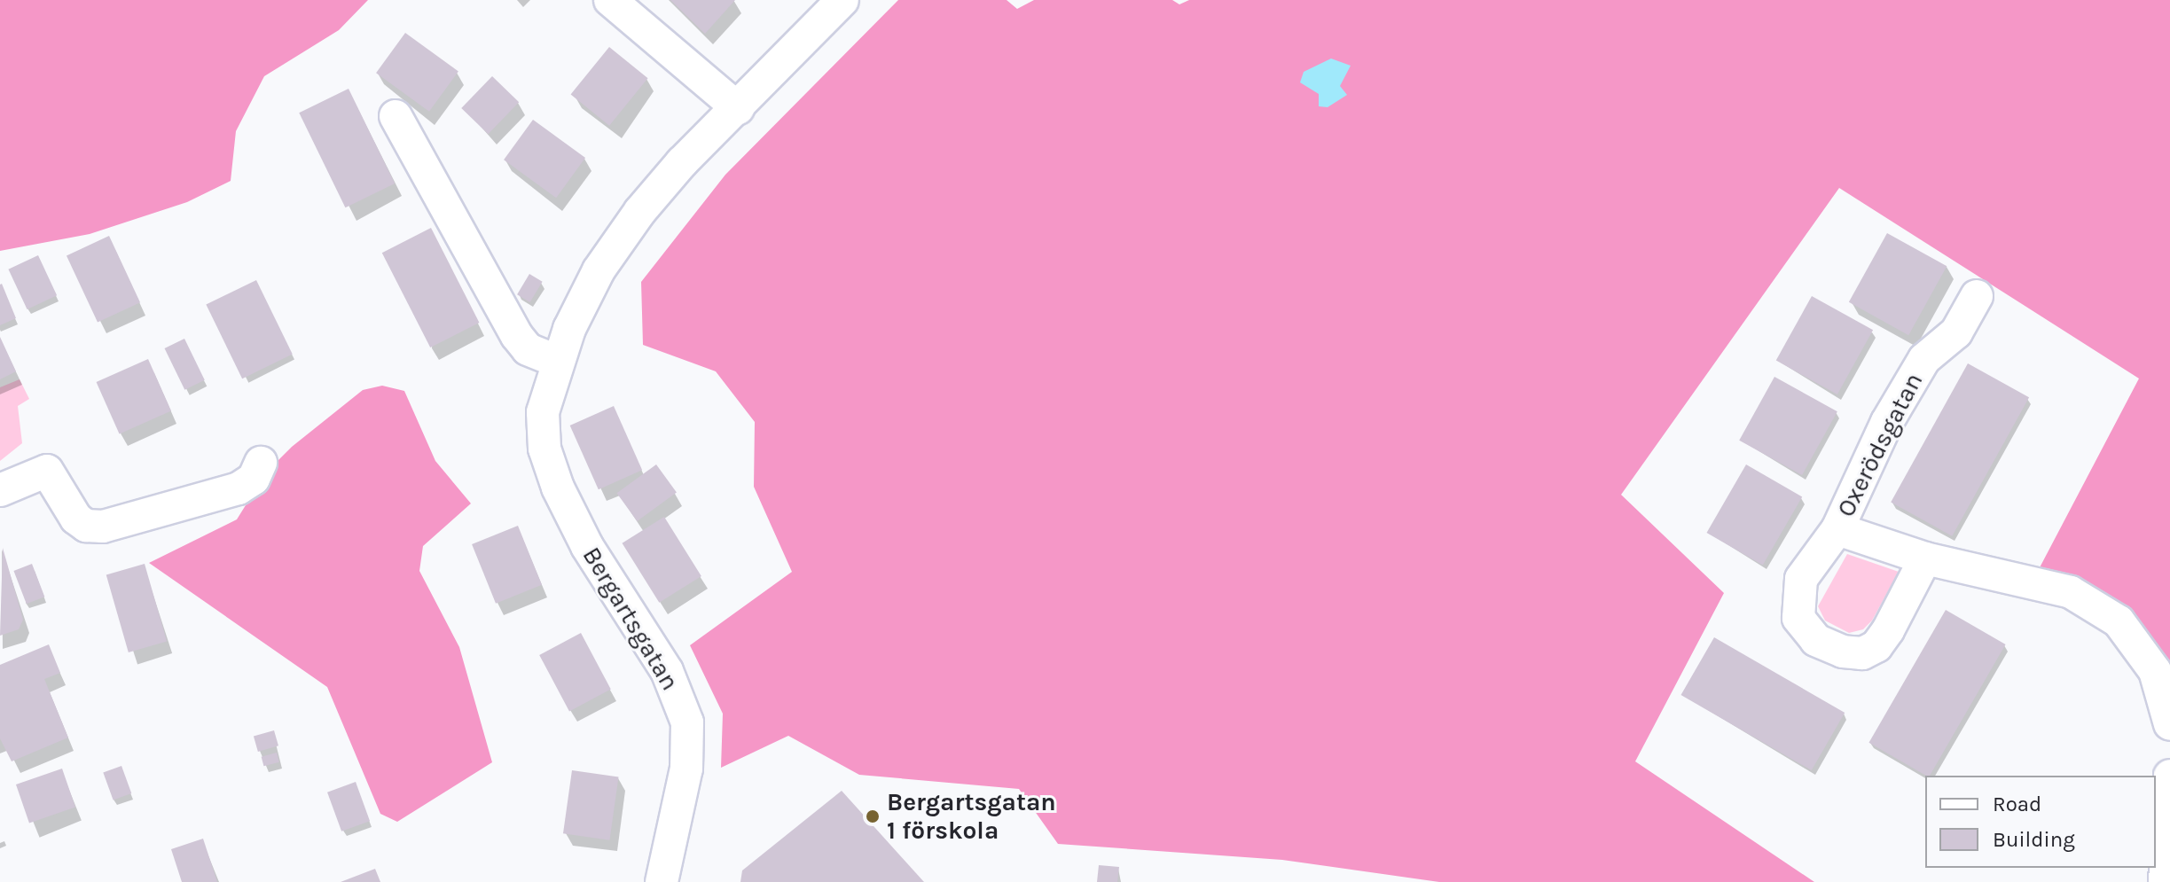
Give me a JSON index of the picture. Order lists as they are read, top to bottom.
{
  "streets": {
    "street": ["Oxerödsgatan", "Bergartsgatan"]
  },
  "places": ["Bergartsgatan 1 förskola"],
  "legend": ["Road", "Building"]
}
